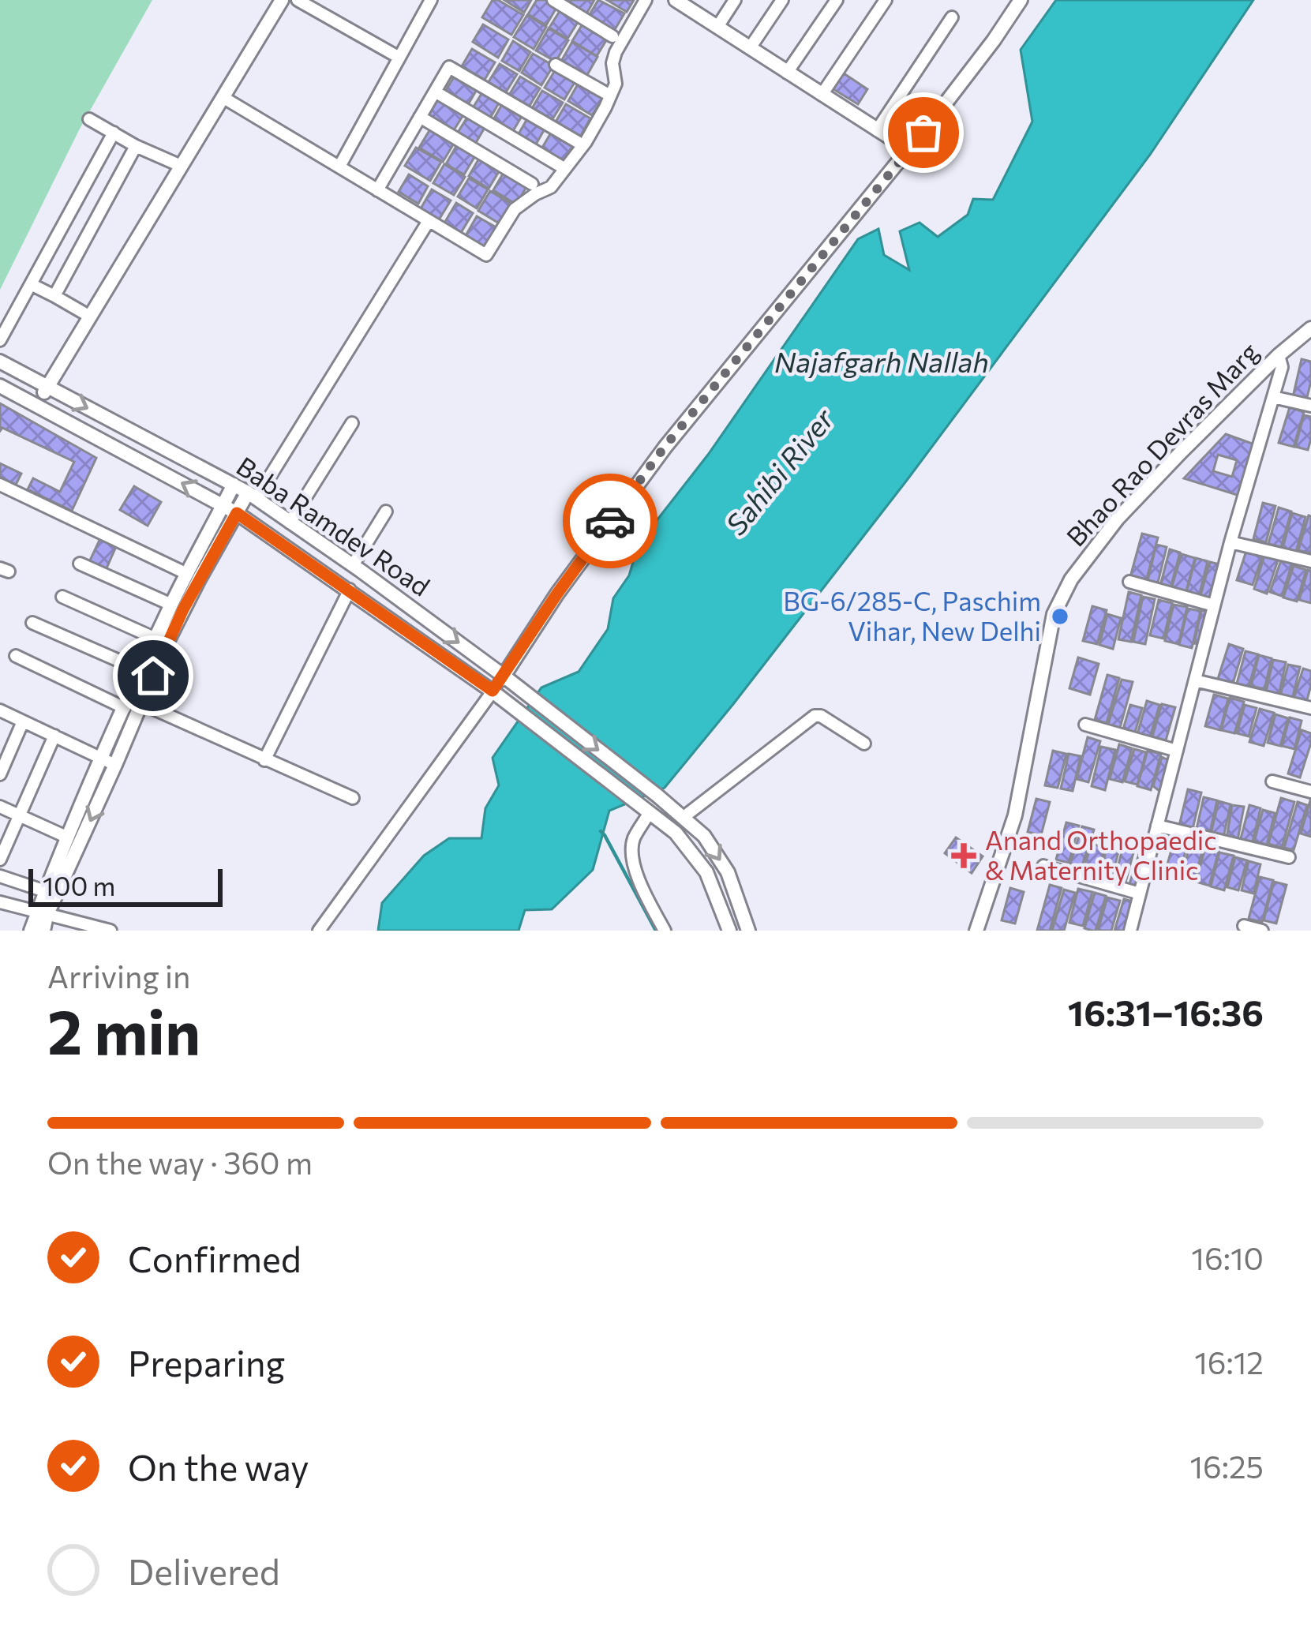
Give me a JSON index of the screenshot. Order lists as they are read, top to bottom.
{
  "streets": {
    "street": ["Bhao Rao Devras Marg", "Baba Ramdev Road"]
  },
  "water": ["Najafgarh Nallah", "Sahibi River"],
  "places": {
    "other": ["BG-6/285-C, Paschim Vihar, New Delhi"],
    "health": ["Anand Orthopaedic & Maternity Clinic"]
  },
  "scale_bar": "100 m",
  "page": {
    "scale": "100 m",
    "heading": ["2 min", "Arriving in", "16:31–16:36"],
    "bar": "On the way · 360 m",
    "list": [
      ["Confirmed", "16:10"],
      ["Preparing", "16:12"],
      ["On the way", "16:25"],
      "Delivered"
    ]
  }
}
